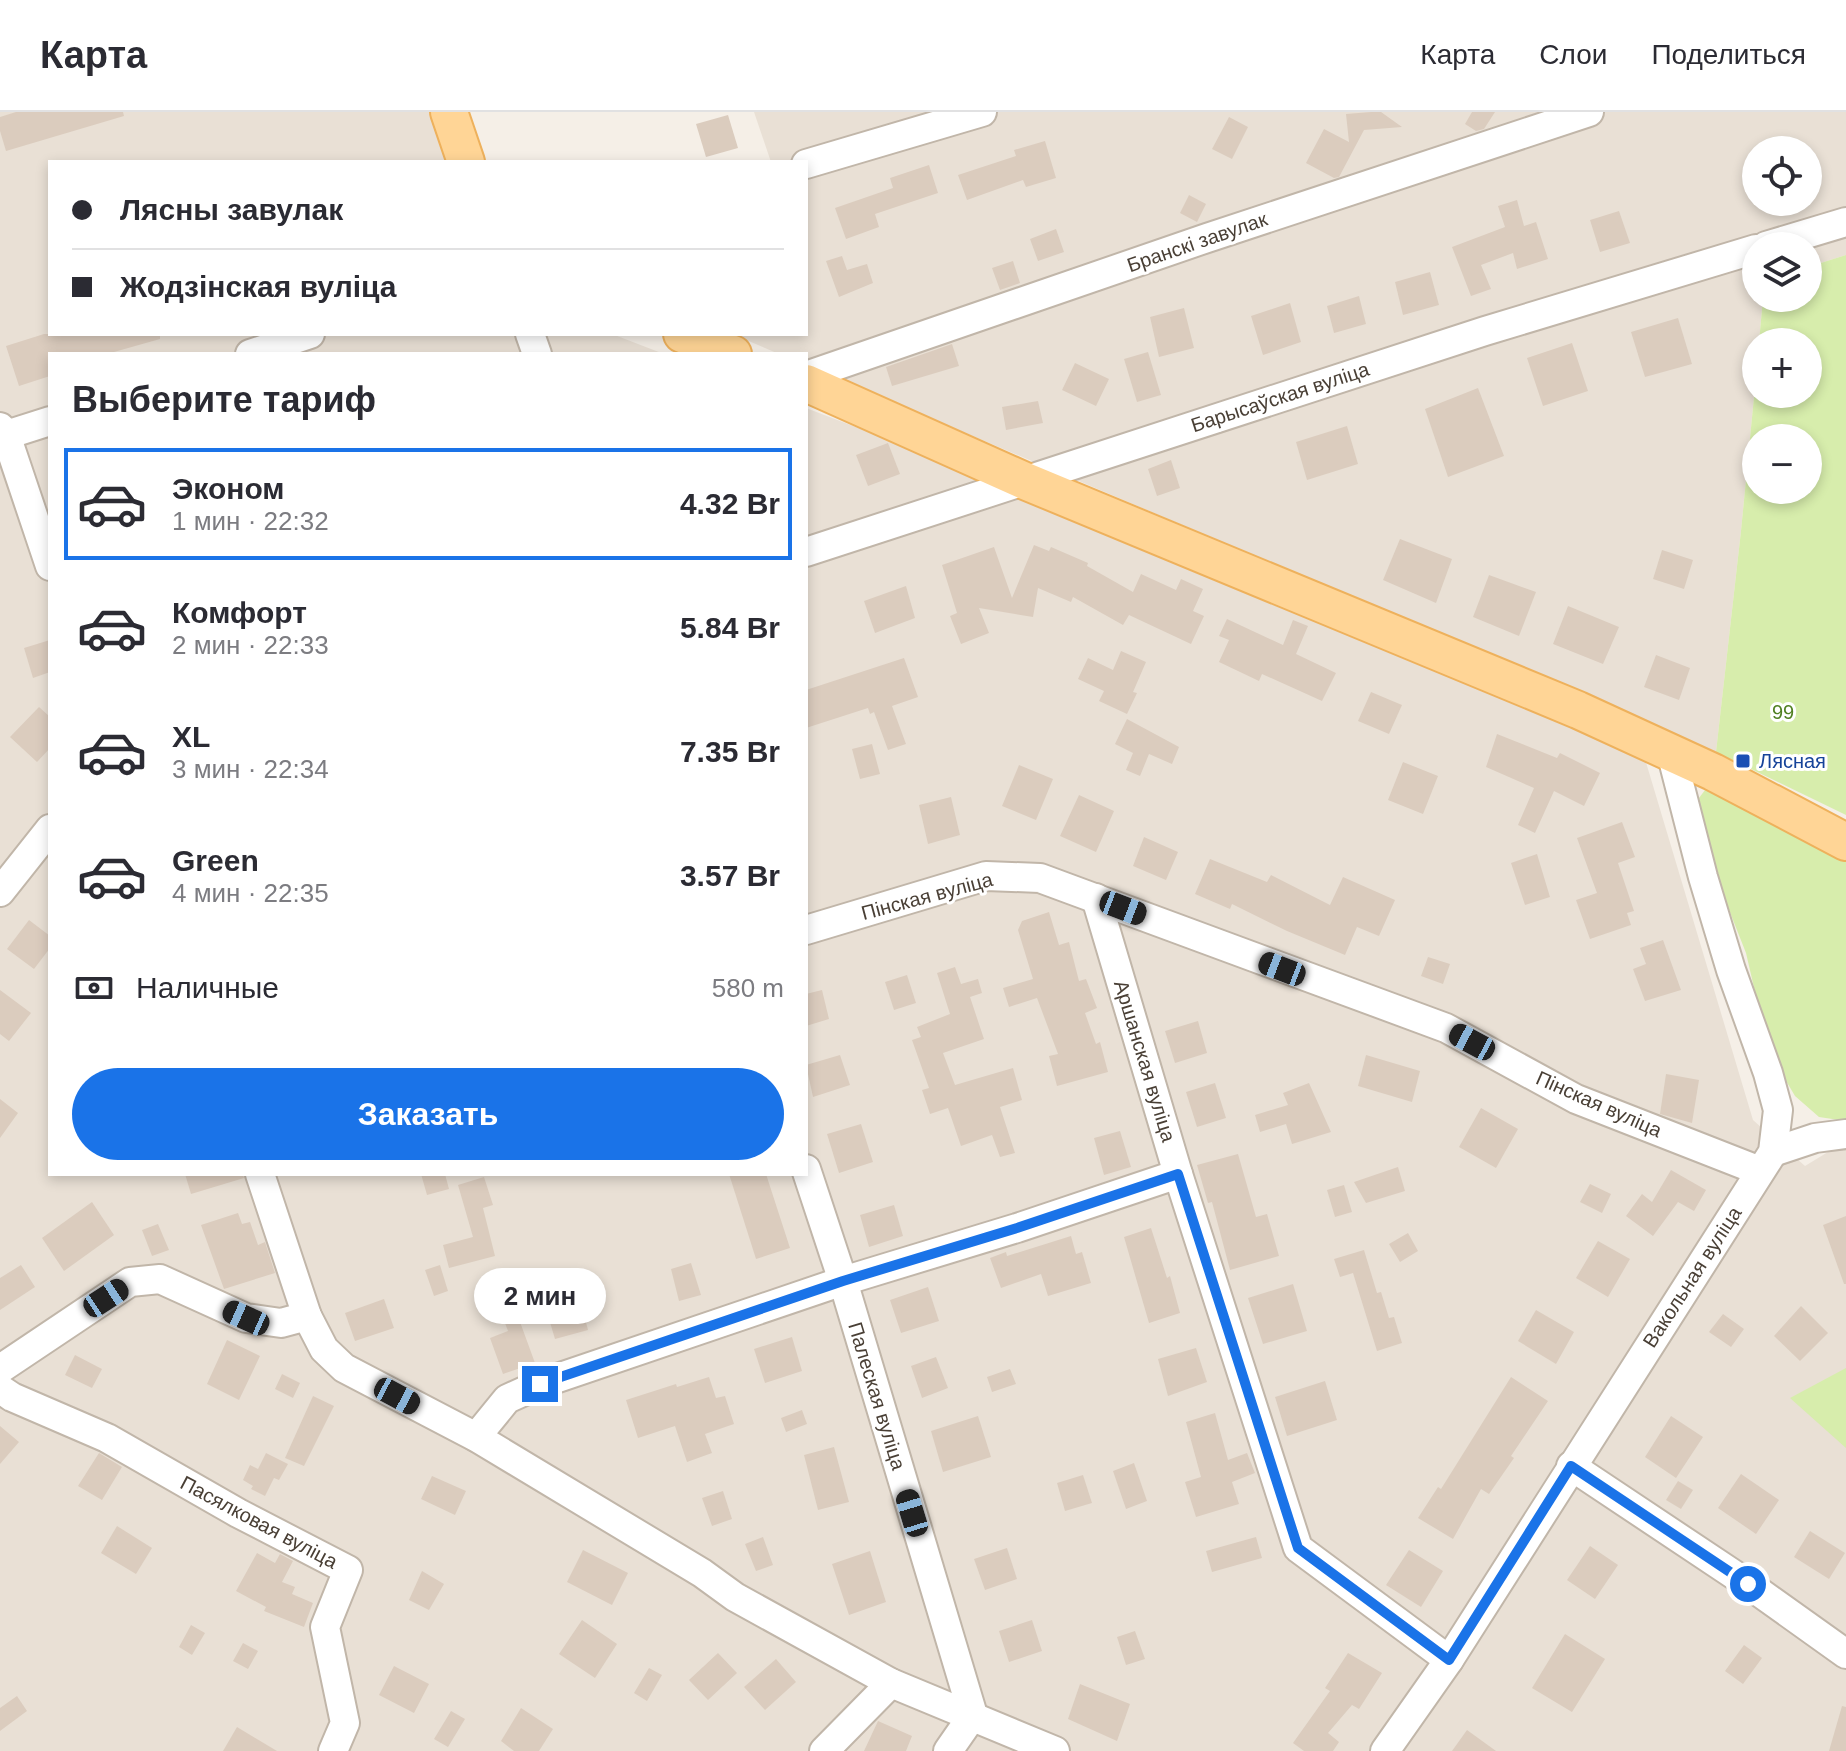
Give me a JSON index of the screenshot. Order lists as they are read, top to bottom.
{
  "streets": {
    "street": [
      "Бранскі завулак",
      "Барысаўская вуліца",
      "Пінская вуліца",
      "Аршанская вуліца",
      "Вакольная вуліца",
      "Палеская вуліца",
      "Пасялковая вуліца"
    ]
  },
  "crossings": [
    ["Пінская вуліца", "Аршанская вуліца"],
    ["Пінская вуліца", "Вакольная вуліца"],
    ["Аршанская вуліца", "Вакольная вуліца"]
  ],
  "parks": ["99"],
  "places": {
    "transit": ["Лясная"]
  },
  "page": {
    "header": "Карта",
    "nav": ["Карта", "Слои", "Поделиться"],
    "map_buttons": ["+", "−"],
    "banner": ["Лясны завулак", "Жодзінская вуліца"],
    "heading": "Выберите тариф",
    "list": [
      {
        "name": "Эконом",
        "note": "1 мин · 22:32",
        "value": "4.32 Br"
      },
      {
        "name": "Комфорт",
        "note": "2 мин · 22:33",
        "value": "5.84 Br"
      },
      {
        "name": "XL",
        "note": "3 мин · 22:34",
        "value": "7.35 Br"
      },
      {
        "name": "Green",
        "note": "4 мин · 22:35",
        "value": "3.57 Br"
      }
    ],
    "pay": ["Наличные", "580 m"],
    "buttons": "Заказать",
    "bubble": "2 мин"
  }
}
